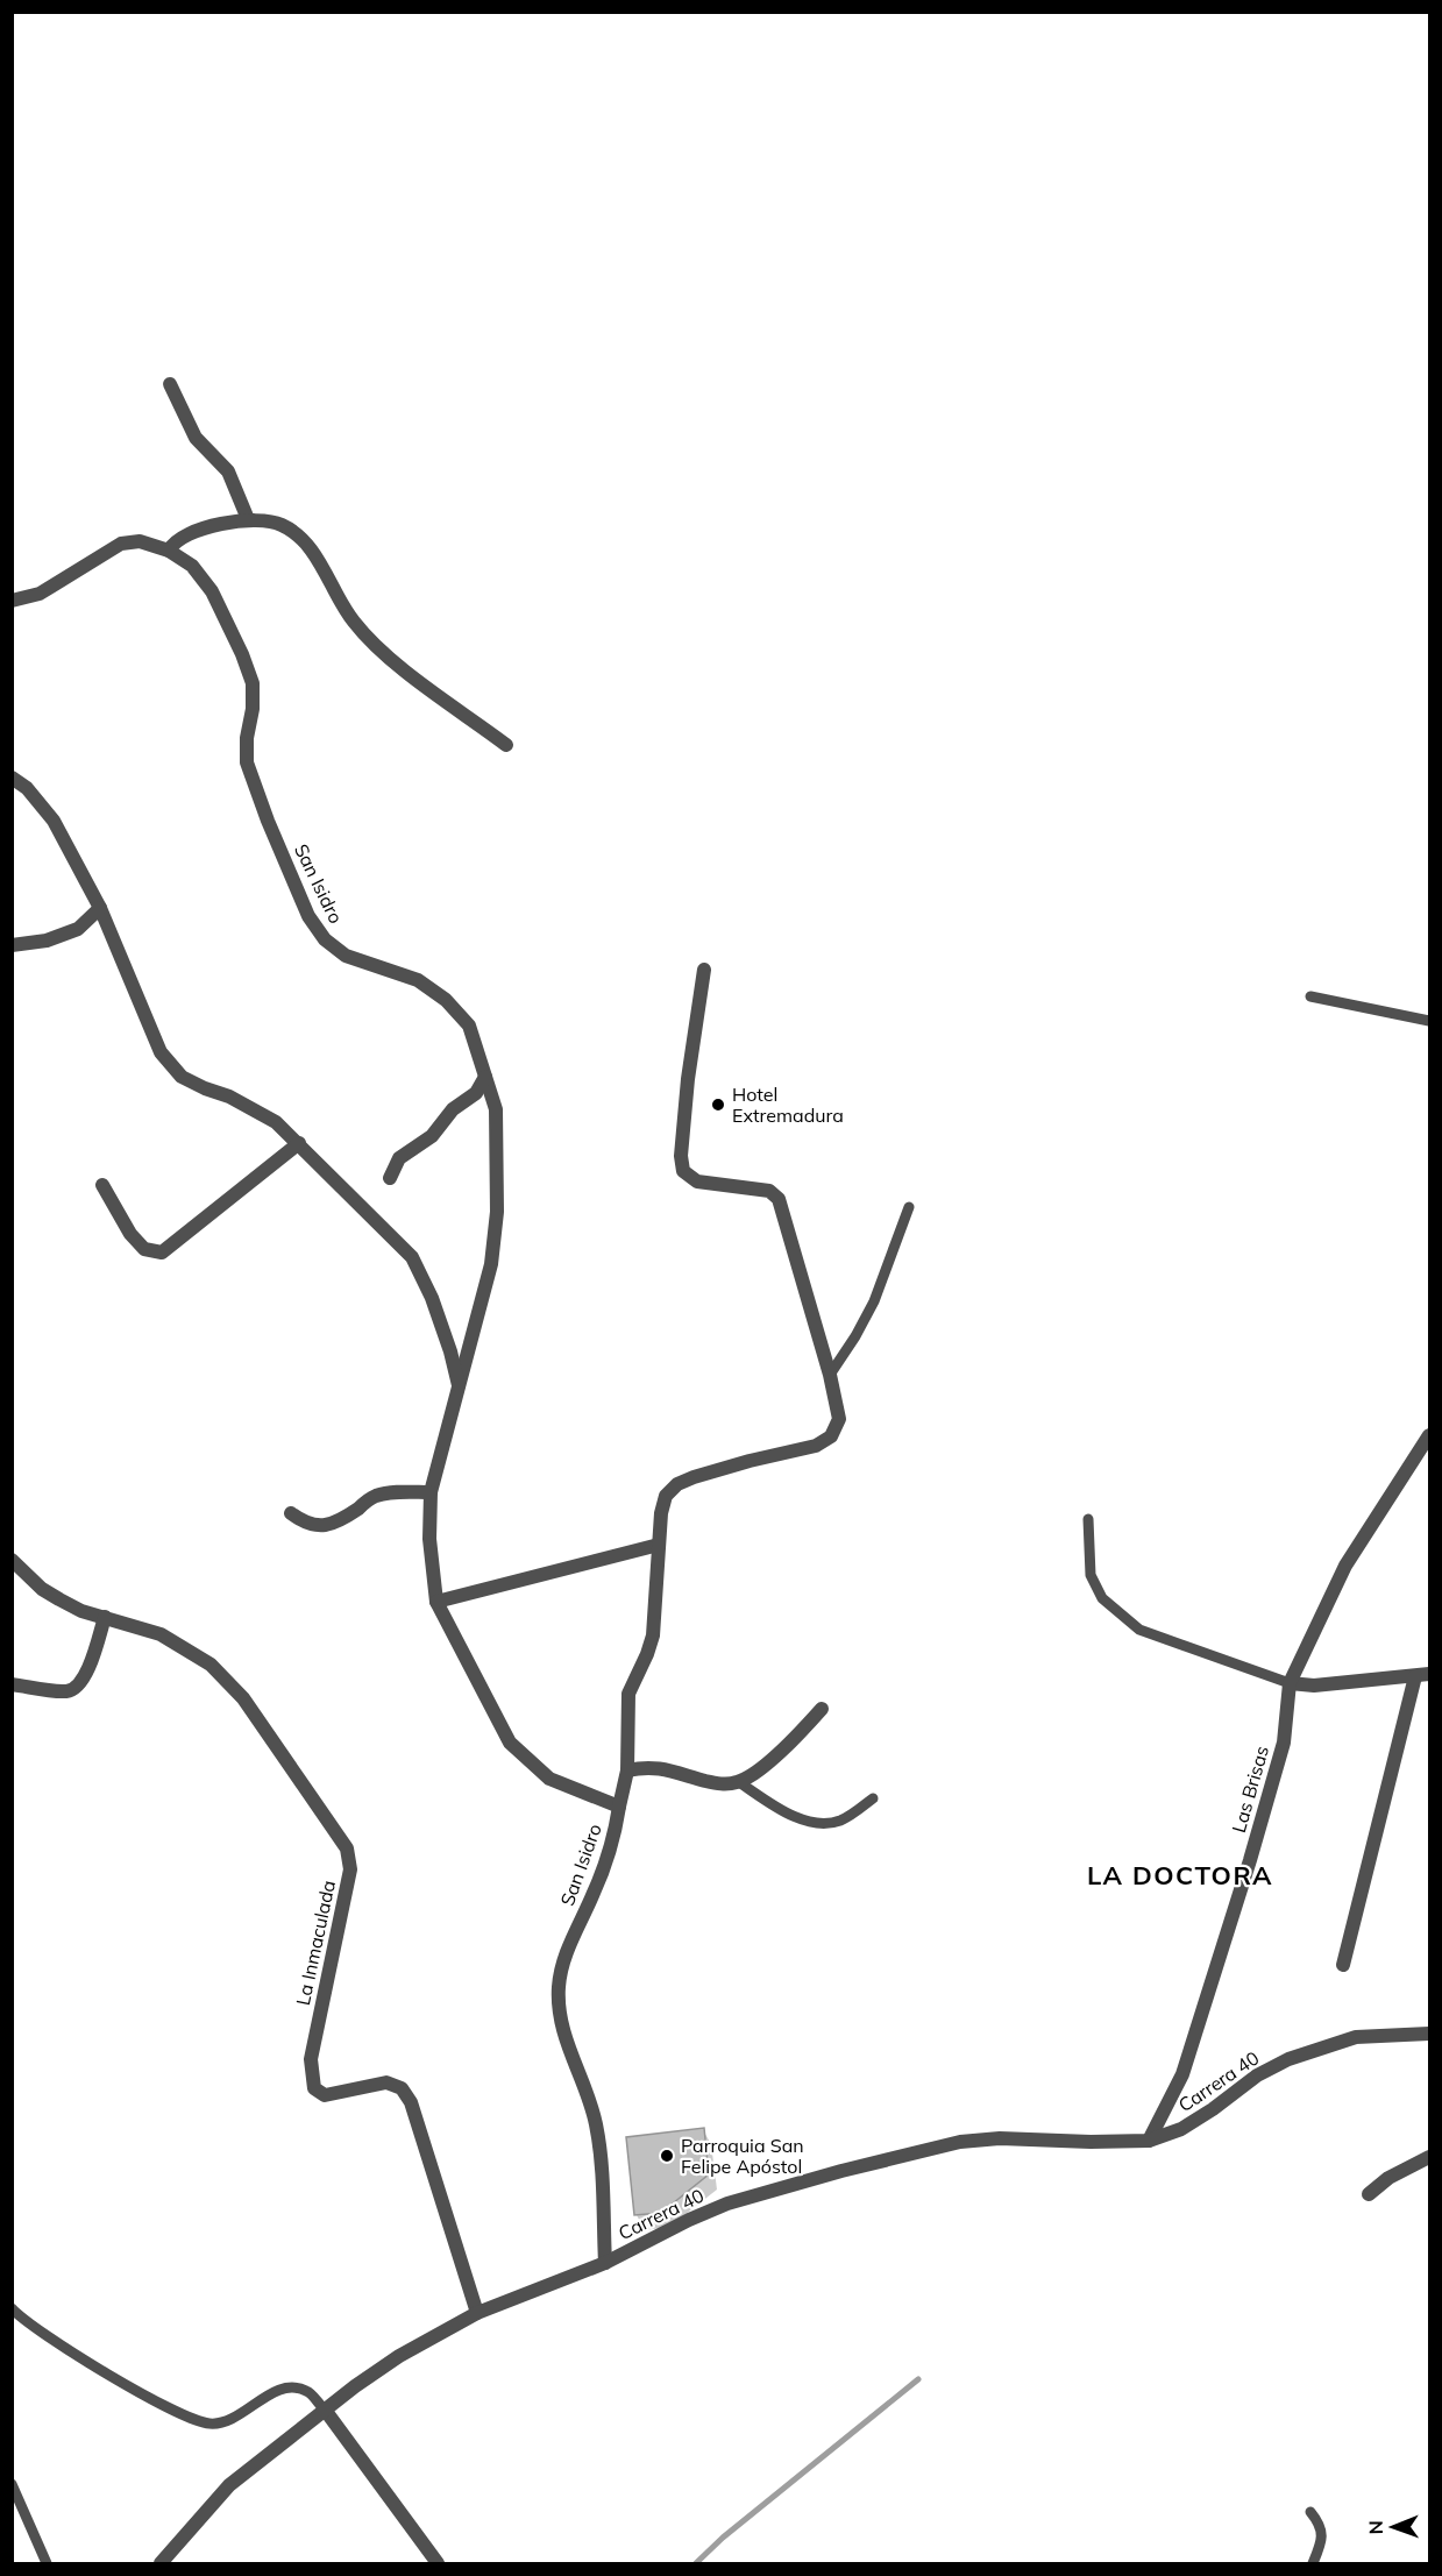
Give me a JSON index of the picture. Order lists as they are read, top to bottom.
{
  "streets": {
    "street": [
      "San Isidro",
      "Las Brisas",
      "La Inmaculada",
      "Carrera 40"
    ]
  },
  "crossings": [
    ["San Isidro", "Carrera 40"],
    ["Las Brisas", "Carrera 40"],
    ["La Inmaculada", "Carrera 40"]
  ],
  "districts": ["LA DOCTORA"],
  "places": ["Hotel Extremadura", "Parroquia San Felipe Apóstol"],
  "north": "left"
}
